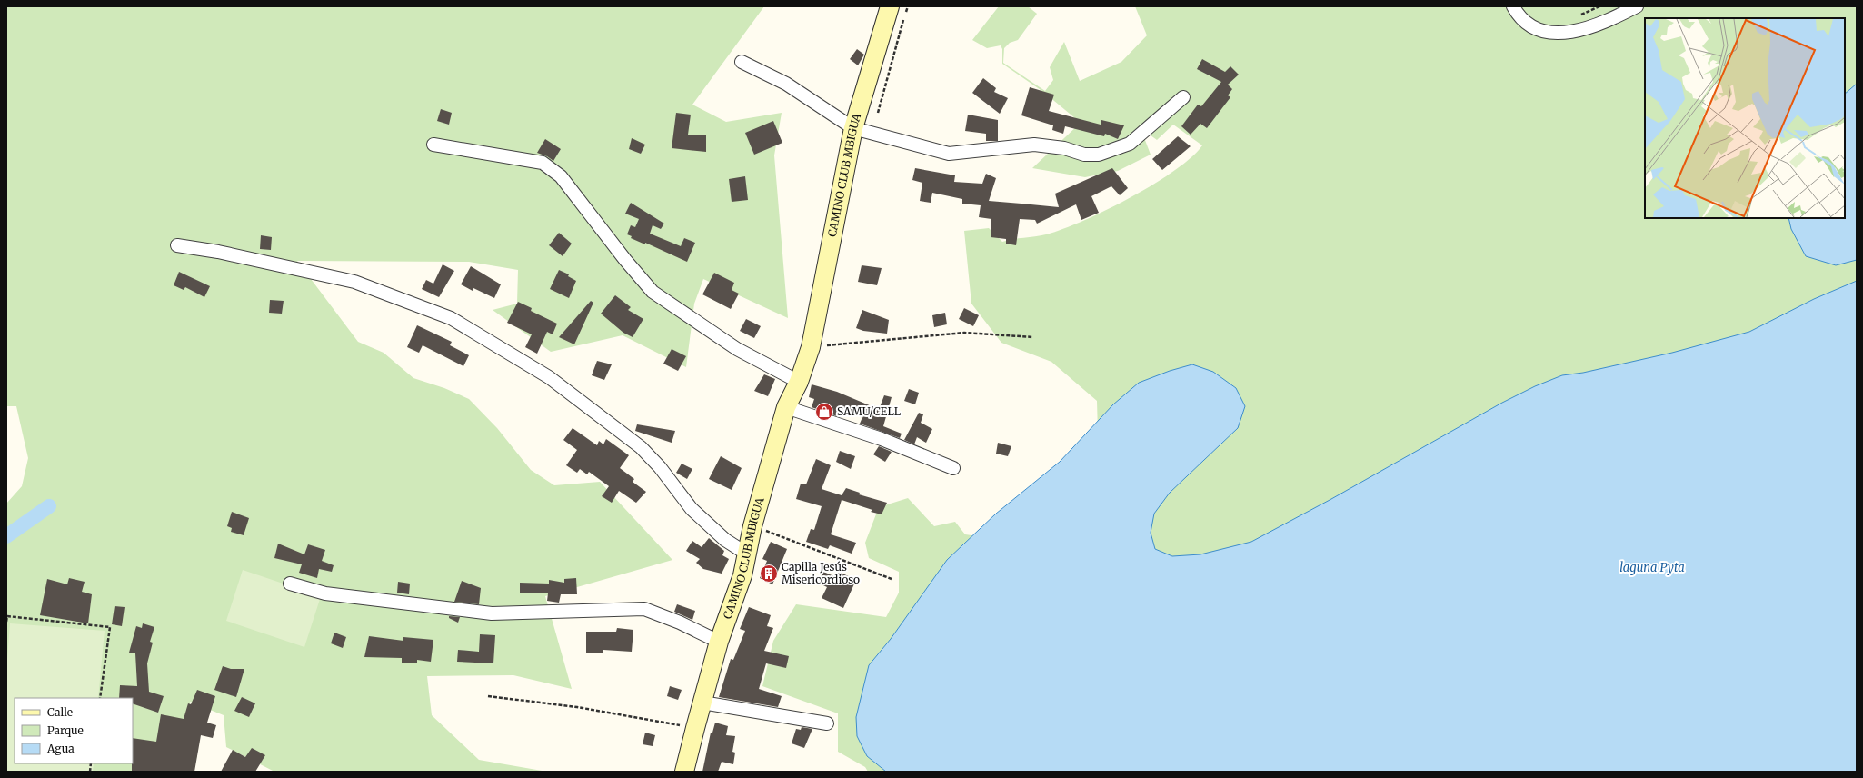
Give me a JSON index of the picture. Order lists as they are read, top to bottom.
{
  "streets": {
    "main road": ["CAMINO CLUB MBIGUA"]
  },
  "water": ["laguna Pyta"],
  "places": {
    "shop": ["SAMU/CELL"],
    "building": ["Capilla Jesús Misericordioso"]
  },
  "legend": ["Calle", "Parque", "Agua"]
}
